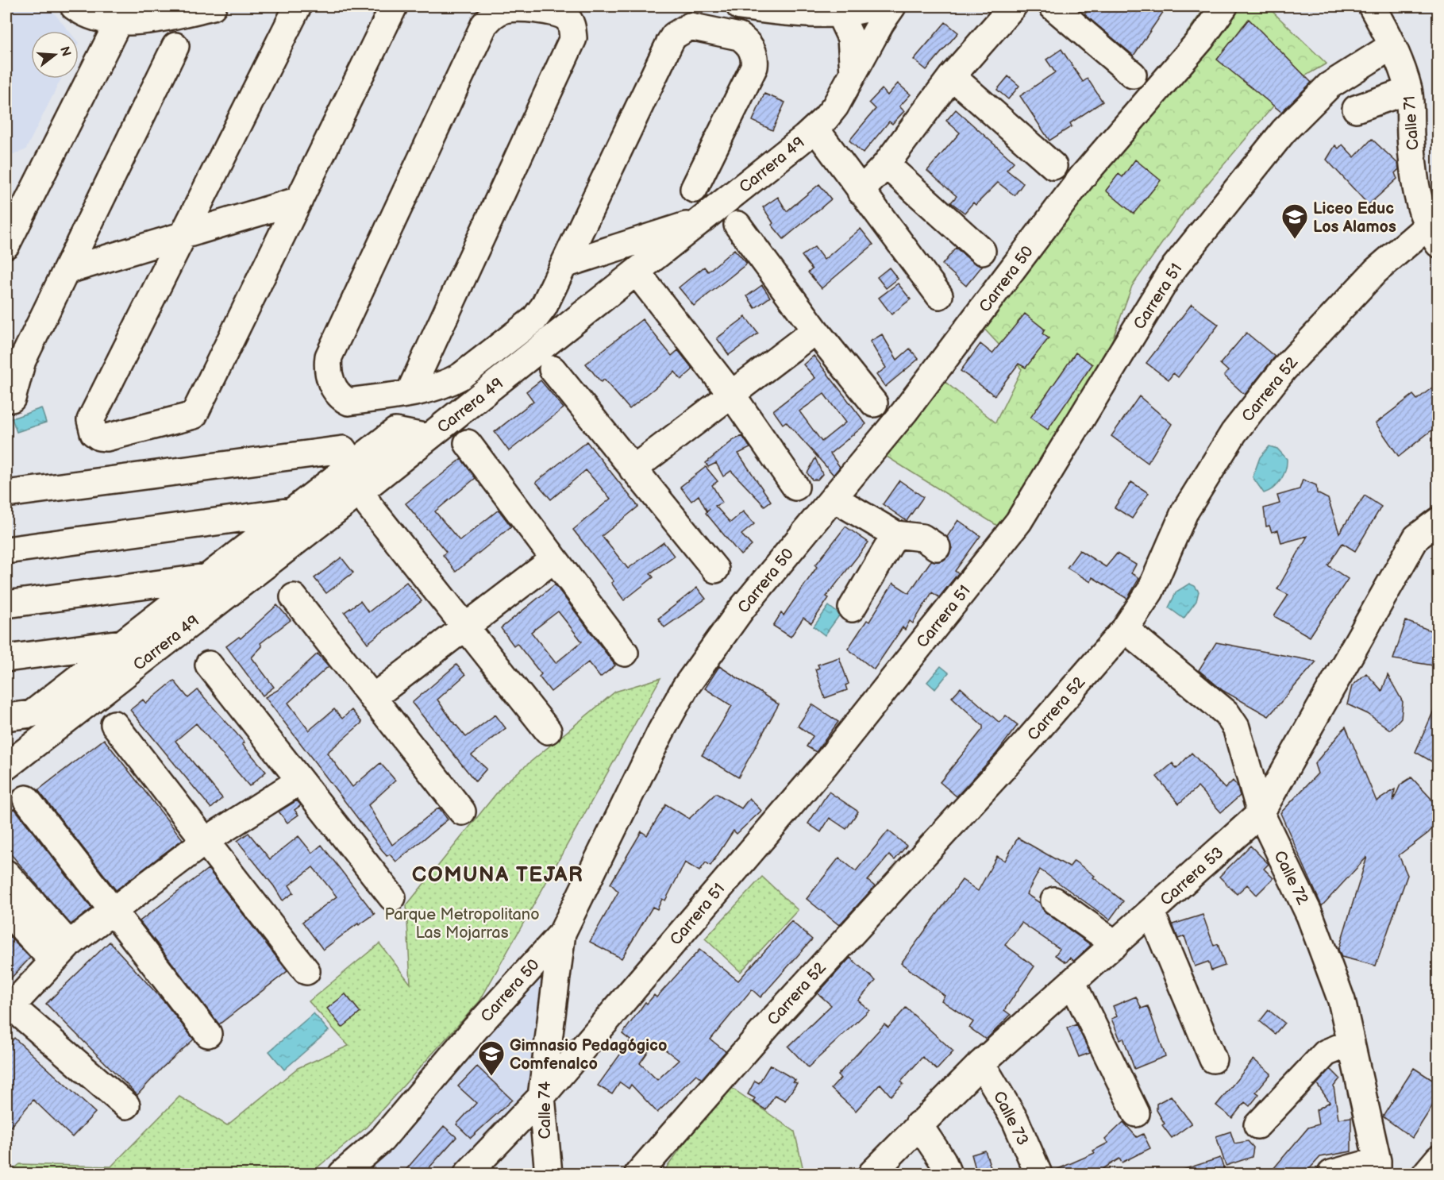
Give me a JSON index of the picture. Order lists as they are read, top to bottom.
{
  "streets": {
    "street": [
      "Calle 71",
      "Carrera 49",
      "Carrera 50",
      "Carrera 51",
      "Carrera 52",
      "Carrera 53",
      "Calle 72",
      "Calle 74",
      "Calle 73"
    ]
  },
  "crossings": [
    ["Calle 71", "Carrera 51"],
    ["Calle 71", "Carrera 52"],
    ["Carrera 50", "Calle 74"],
    ["Carrera 51", "Calle 74"],
    ["Carrera 52", "Calle 72"],
    ["Carrera 53", "Calle 72"],
    ["Carrera 53", "Calle 73"]
  ],
  "districts": ["COMUNA TEJAR"],
  "parks": ["Parque Metropolitano Las Mojarras"],
  "places": {
    "school or university": ["Liceo Educ Los Alamos", "Gimnasio Pedagógico Comfenalco"]
  },
  "north": "right"
}
